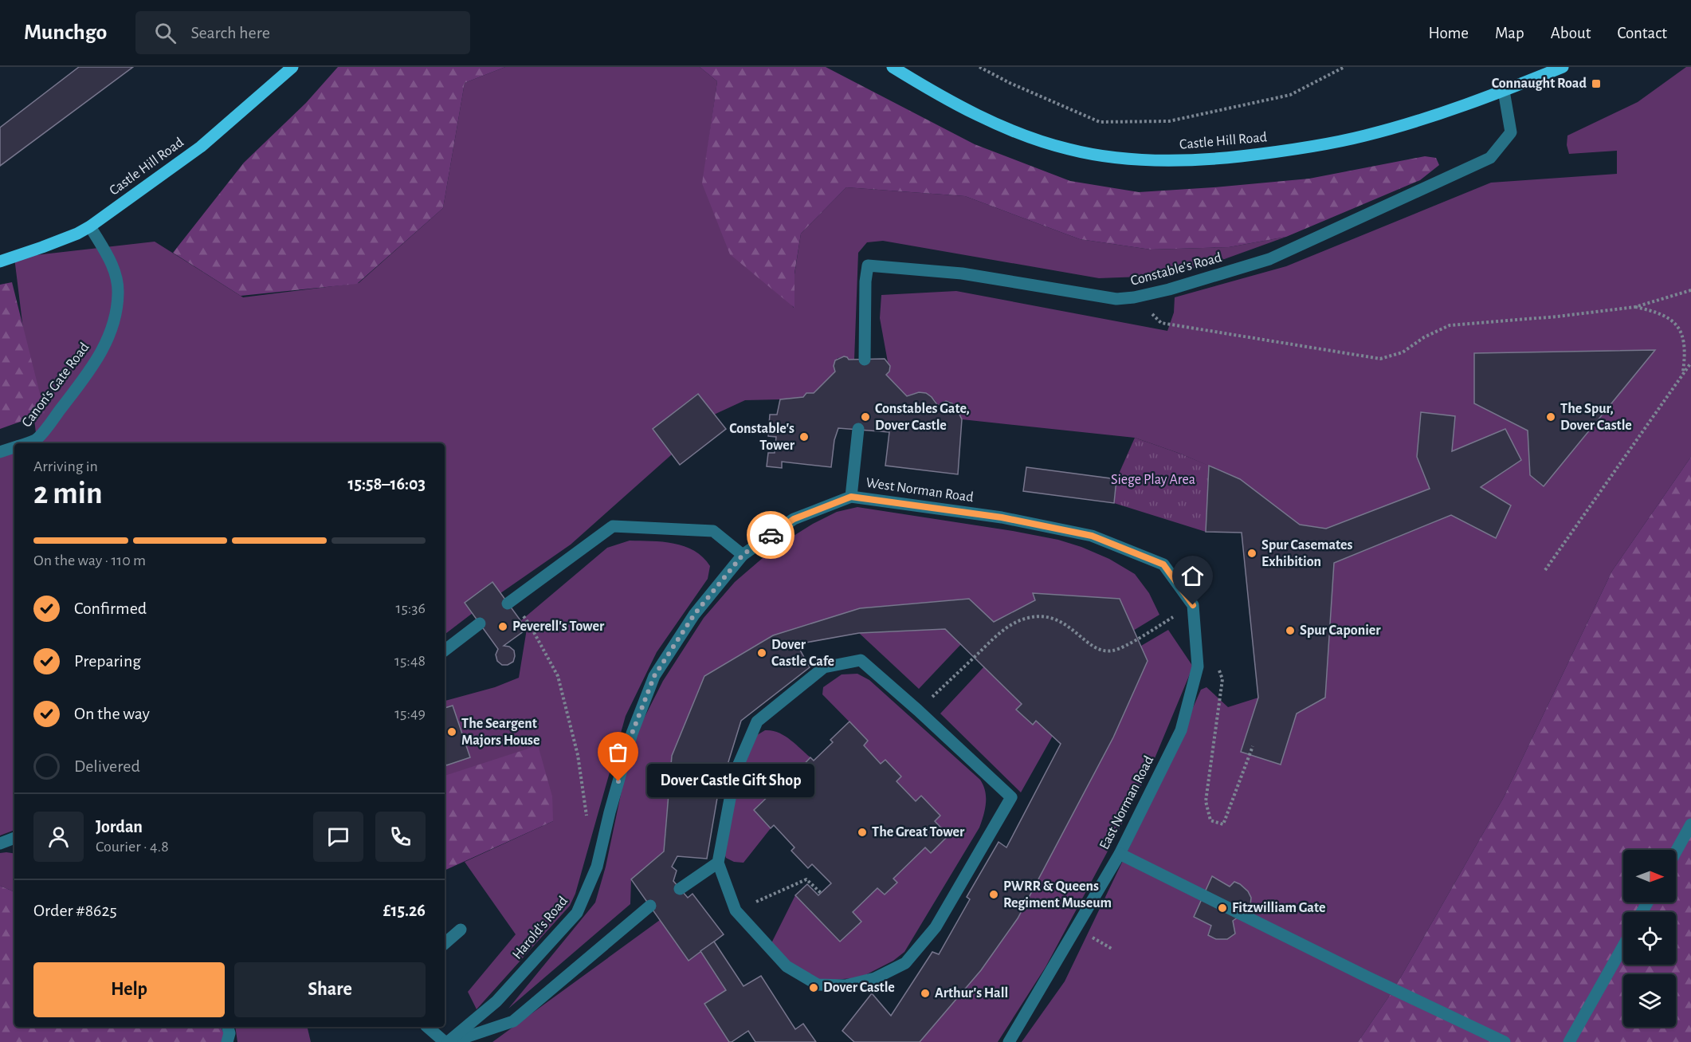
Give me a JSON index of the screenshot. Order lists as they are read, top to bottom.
{
  "streets": {
    "main road": ["Castle Hill Road"],
    "lane": [
      "Constable's Road",
      "Canon's Gate Road",
      "West Norman Road",
      "East Norman Road",
      "Harold's Road"
    ]
  },
  "crossings": [
    ["Castle Hill Road", "Constable's Road"],
    ["Castle Hill Road", "Canon's Gate Road"],
    ["West Norman Road", "East Norman Road"],
    ["West Norman Road", "Harold's Road"]
  ],
  "parks": ["Siege Play Area"],
  "places": {
    "transit": ["Connaught Road"],
    "other": [
      "Constables Gate, Dover Castle",
      "The Spur, Dover Castle",
      "Constable's Tower",
      "Spur Casemates Exhibition",
      "Peverell's Tower",
      "Spur Caponier",
      "Dover Castle Cafe",
      "The Seargent Majors House",
      "Dover Castle Gift Shop",
      "The Great Tower",
      "PWRR & Queens Regiment Museum",
      "Fitzwilliam Gate",
      "Dover Castle",
      "Arthur's Hall"
    ]
  },
  "north": "right",
  "page": {
    "header": "Munchgo",
    "search": "Search here",
    "nav": [
      "Home",
      "Map",
      "About",
      "Contact"
    ],
    "heading": ["2 min", "Arriving in", "15:58–16:03"],
    "panel": [
      "Jordan",
      "Courier · 4.8",
      "Order #8625",
      "£15.26"
    ],
    "bar": "On the way · 110 m",
    "list": [
      ["Confirmed", "15:36"],
      ["Preparing", "15:48"],
      ["On the way", "15:49"],
      "Delivered"
    ],
    "bubble": "Dover Castle Gift Shop",
    "buttons": ["Help", "Share"]
  }
}
